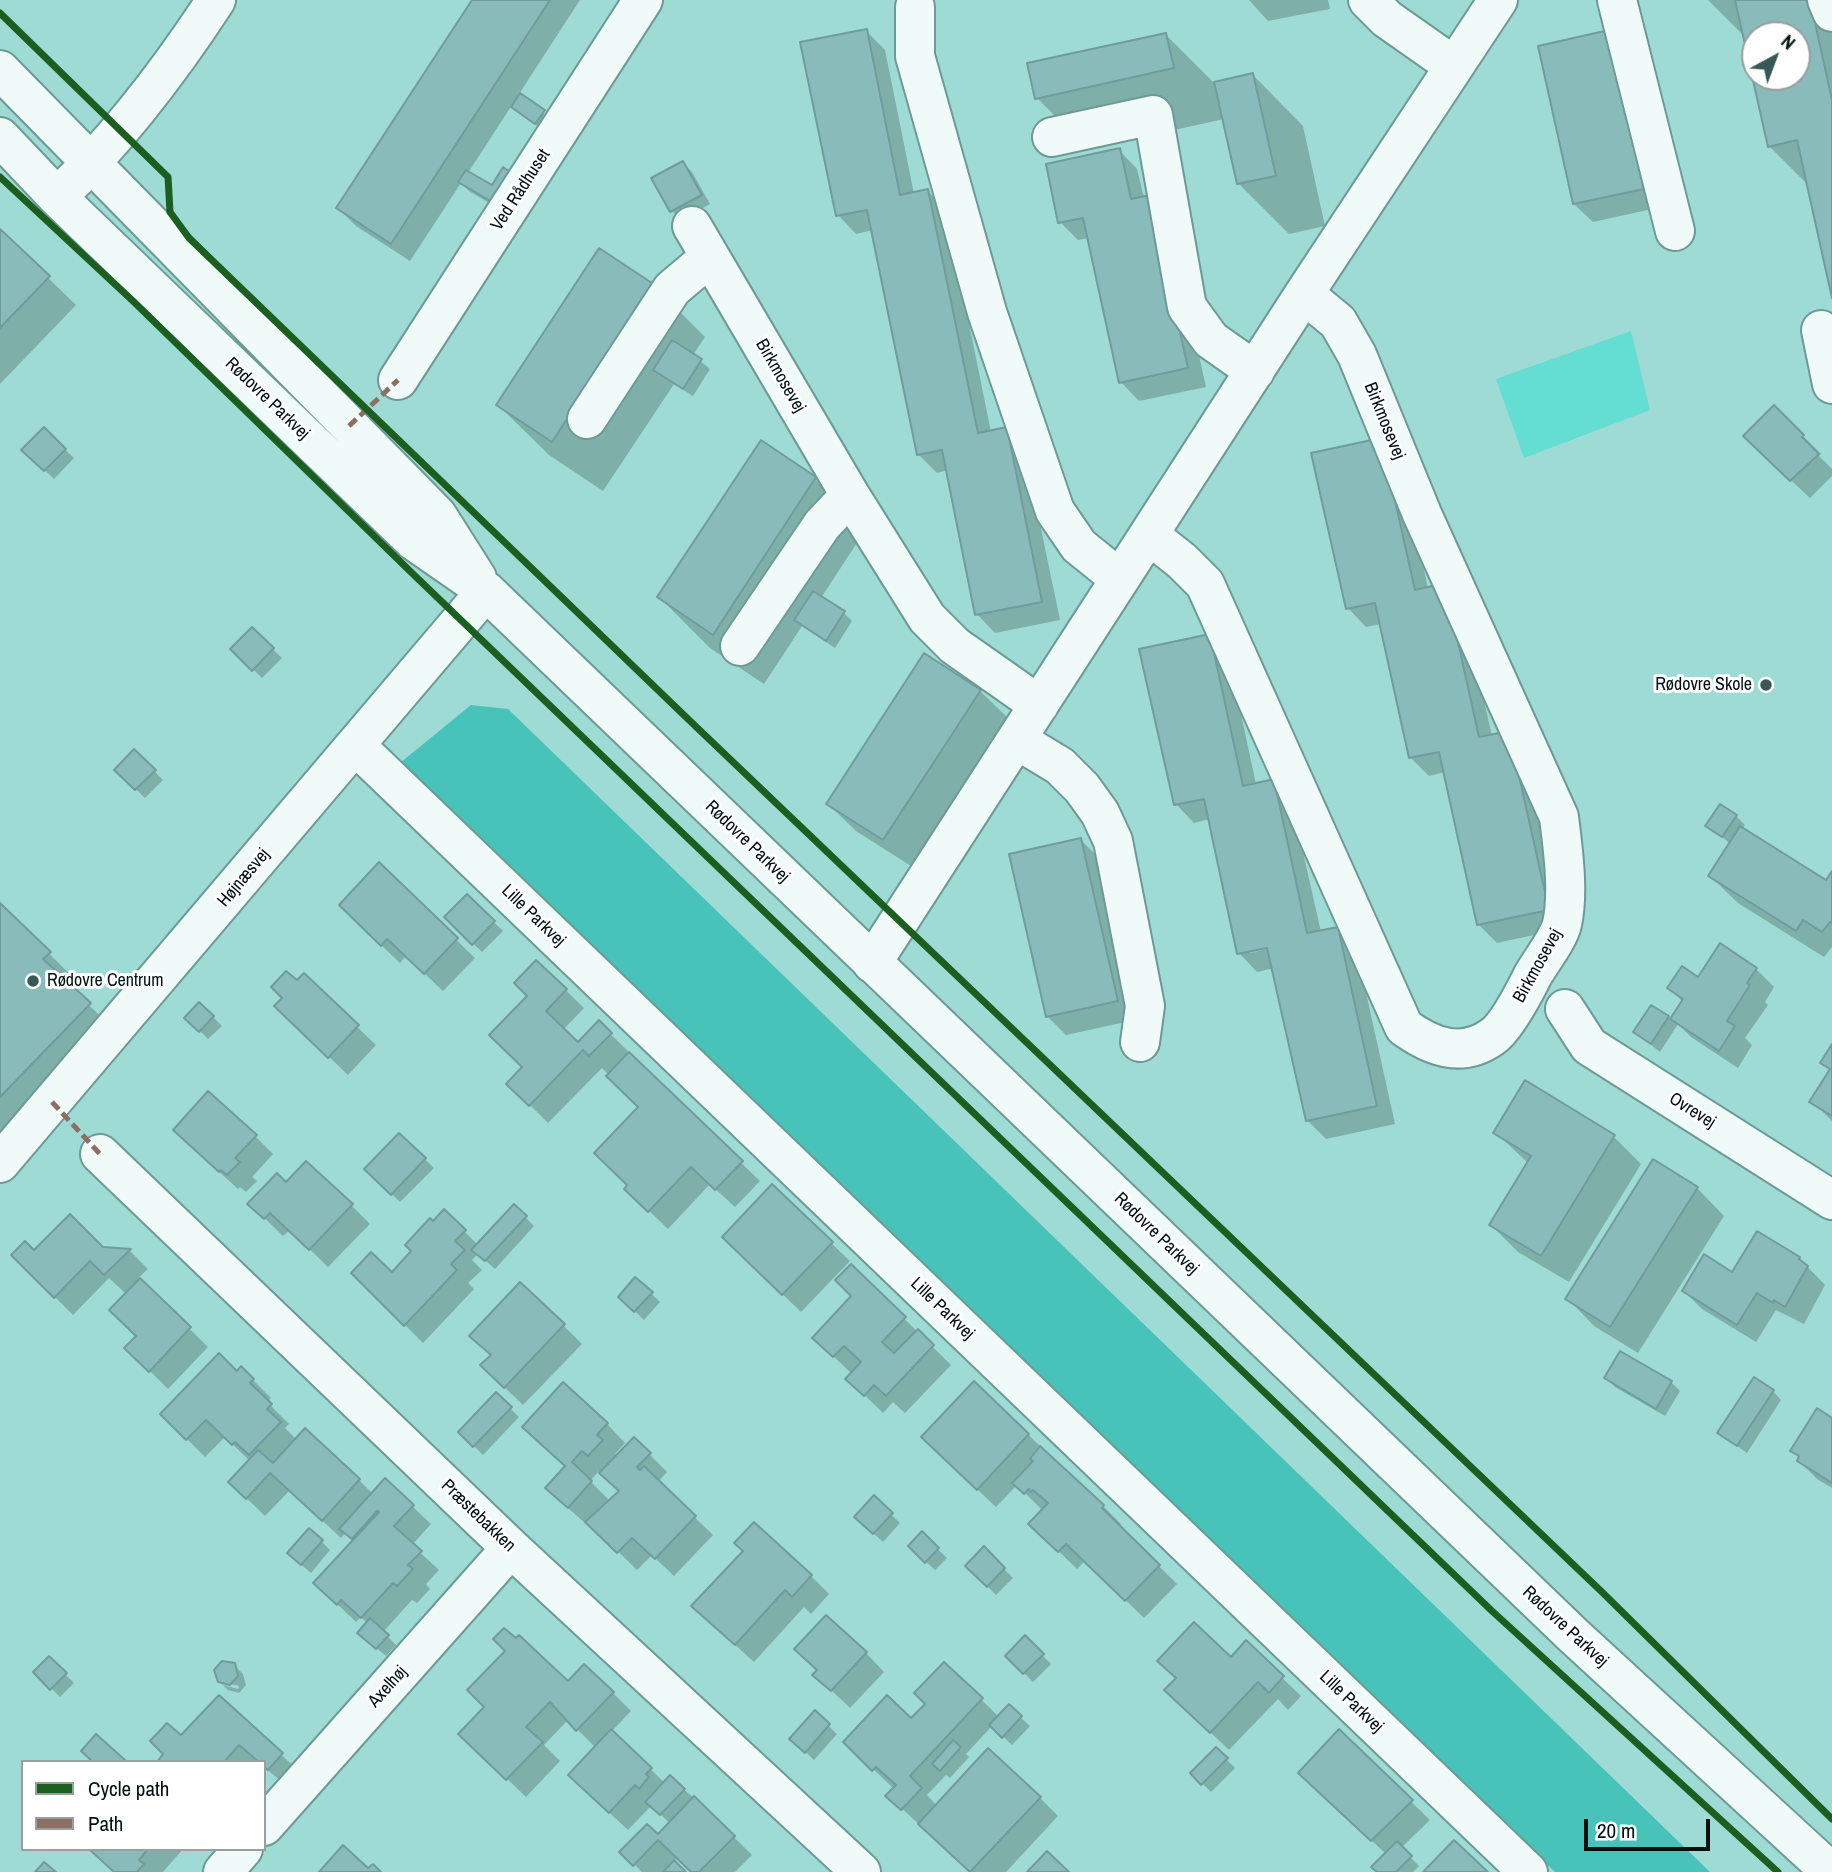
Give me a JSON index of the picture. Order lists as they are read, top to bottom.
{
  "streets": {
    "street": [
      "Ved Rådhuset",
      "Birkmosevej",
      "Rødovre Parkvej",
      "Højnæsvej",
      "Lille Parkvej",
      "Ovrevej",
      "Præstebakken",
      "Axelhøj"
    ]
  },
  "crossings": [
    ["Rødovre Parkvej", "Højnæsvej"],
    ["Højnæsvej", "Lille Parkvej"],
    ["Præstebakken", "Axelhøj"]
  ],
  "places": ["Rødovre Skole", "Rødovre Centrum"],
  "legend": ["Cycle path", "Path"],
  "scale_bar": "20 m",
  "north": "top right"
}
